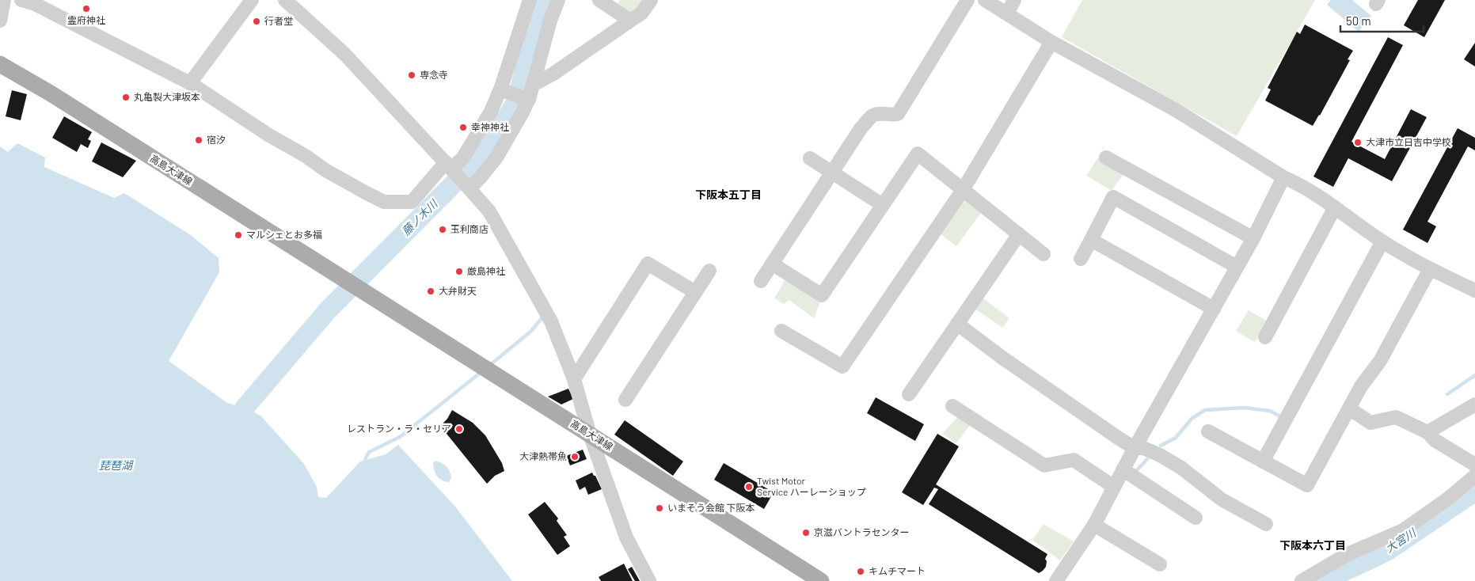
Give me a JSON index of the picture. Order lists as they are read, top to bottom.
{
  "streets": {
    "main road": ["高島大津線"]
  },
  "districts": ["下阪本五丁目", "下阪本六丁目"],
  "water": ["藤ノ木川", "琵琶湖", "大宮川"],
  "places": [
    "霊府神社",
    "行者堂",
    "専念寺",
    "丸亀製大津坂本",
    "幸神神社",
    "宿汐",
    "大津市立日吉中学校",
    "玉利商店",
    "マルシェとお多福",
    "厳島神社",
    "大弁財天",
    "レストラン・ラ・セリア",
    "大津熱帯魚",
    "Twist Motor Service ハーレーショップ",
    "いまそう会館 下阪本",
    "京滋バントラセンター",
    "キムチマート"
  ],
  "scale_bar": "50 m"
}
